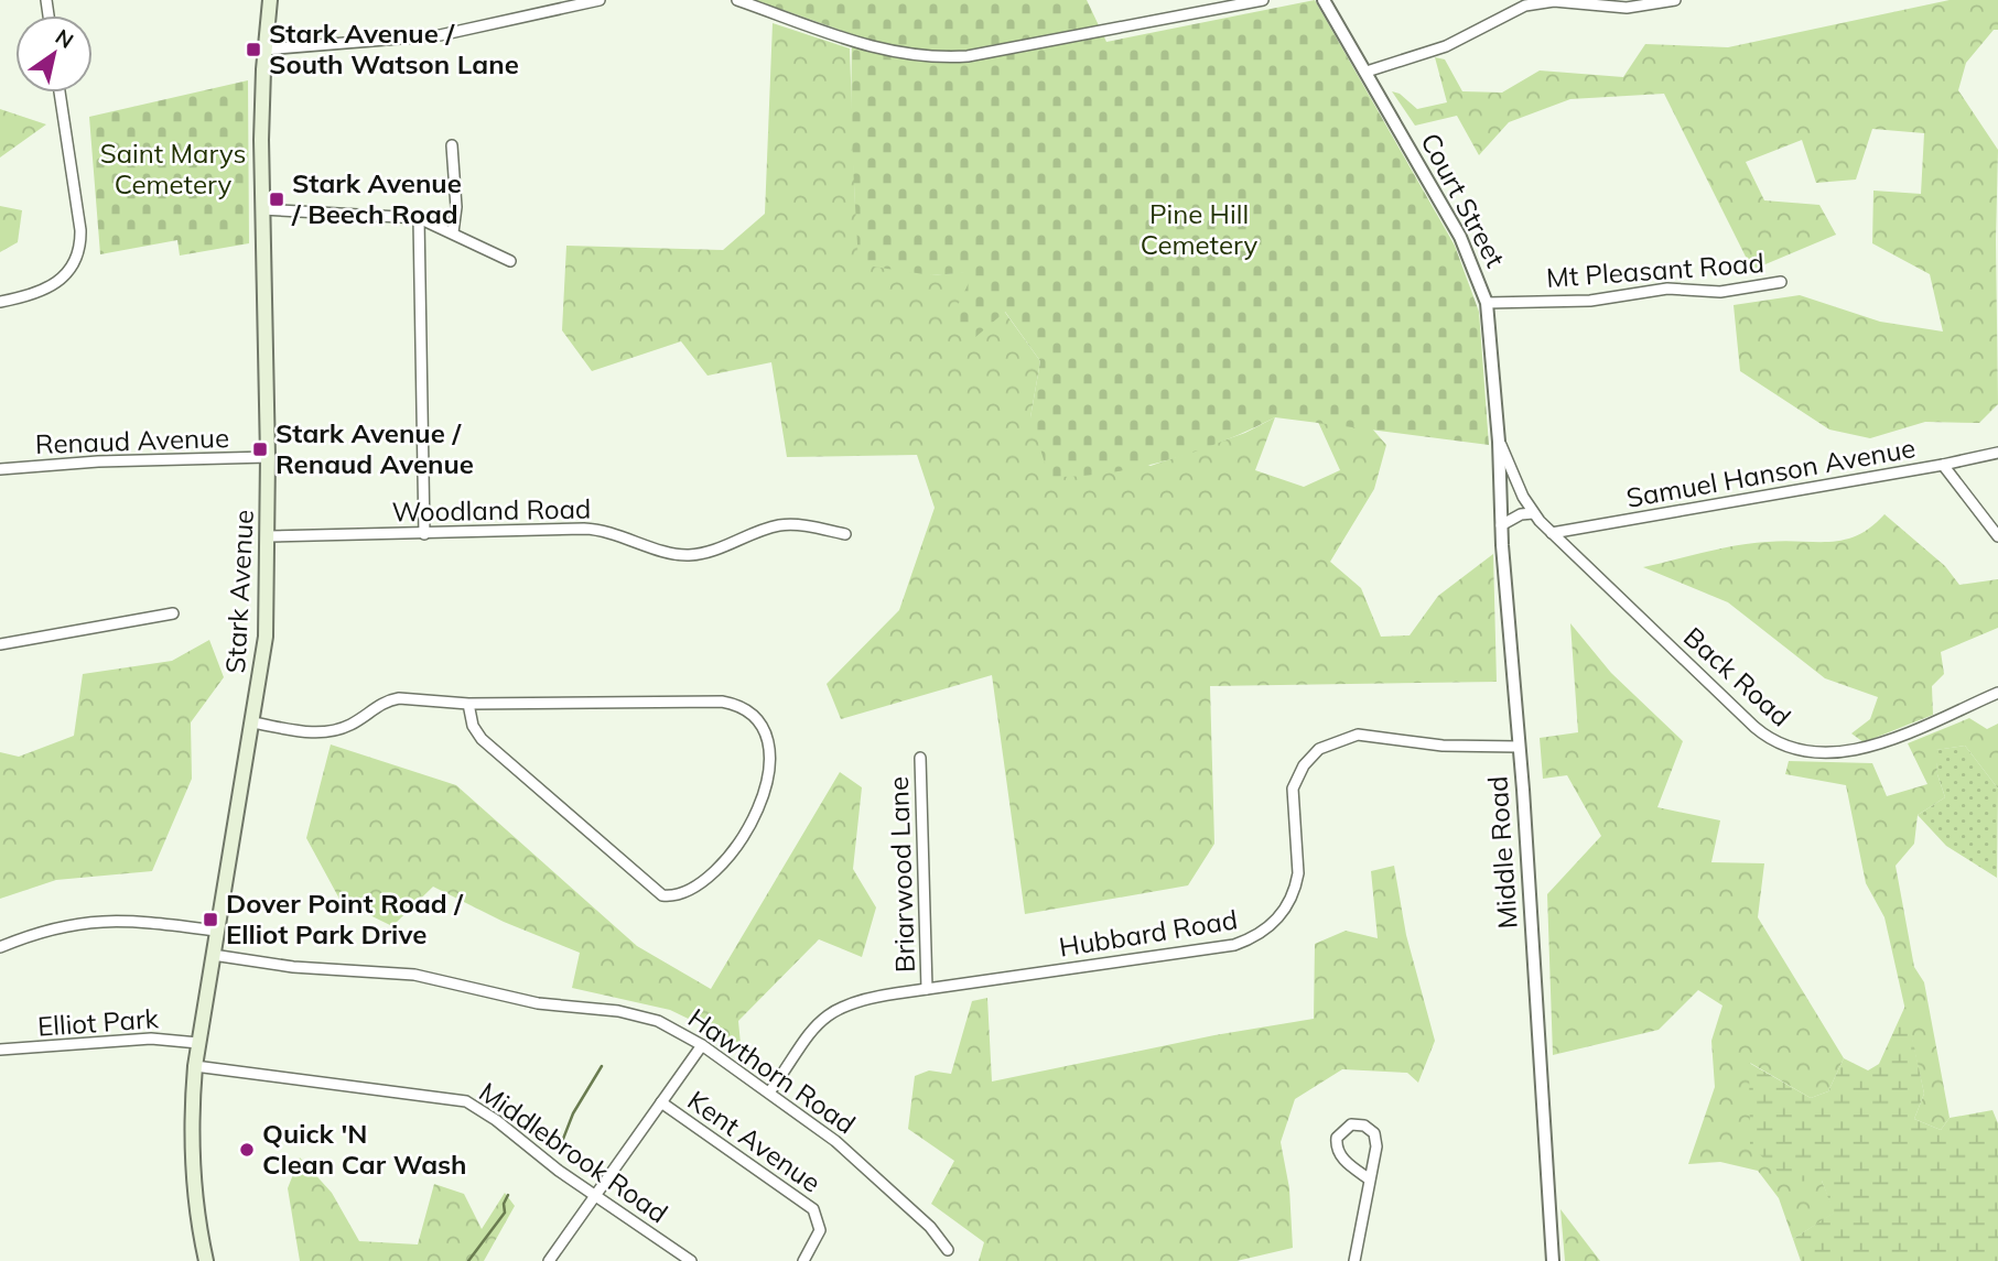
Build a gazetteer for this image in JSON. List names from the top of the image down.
{
  "streets": {
    "main road": ["Stark Avenue"],
    "street": [
      "Court Street",
      "Mt Pleasant Road",
      "Renaud Avenue",
      "Samuel Hanson Avenue",
      "Woodland Road",
      "Back Road",
      "Middle Road",
      "Briarwood Lane",
      "Hubbard Road",
      "Elliot Park",
      "Hawthorn Road",
      "Kent Avenue",
      "Middlebrook Road"
    ]
  },
  "crossings": [
    ["Court Street", "Mt Pleasant Road"],
    ["Court Street", "Back Road"],
    ["Court Street", "Middle Road"],
    ["Renaud Avenue", "Stark Avenue"],
    ["Samuel Hanson Avenue", "Back Road"],
    ["Woodland Road", "Stark Avenue"],
    ["Stark Avenue", "Elliot Park"],
    ["Stark Avenue", "Hawthorn Road"],
    ["Stark Avenue", "Middlebrook Road"],
    ["Back Road", "Middle Road"],
    ["Middle Road", "Hubbard Road"],
    ["Briarwood Lane", "Hubbard Road"],
    ["Hubbard Road", "Hawthorn Road"]
  ],
  "parks": ["Saint Marys Cemetery", "Pine Hill Cemetery"],
  "places": {
    "transit": [
      "Stark Avenue / South Watson Lane",
      "Stark Avenue / Beech Road",
      "Stark Avenue / Renaud Avenue",
      "Dover Point Road / Elliot Park Drive"
    ],
    "other": ["Quick 'N Clean Car Wash"]
  },
  "north": "top right"
}
